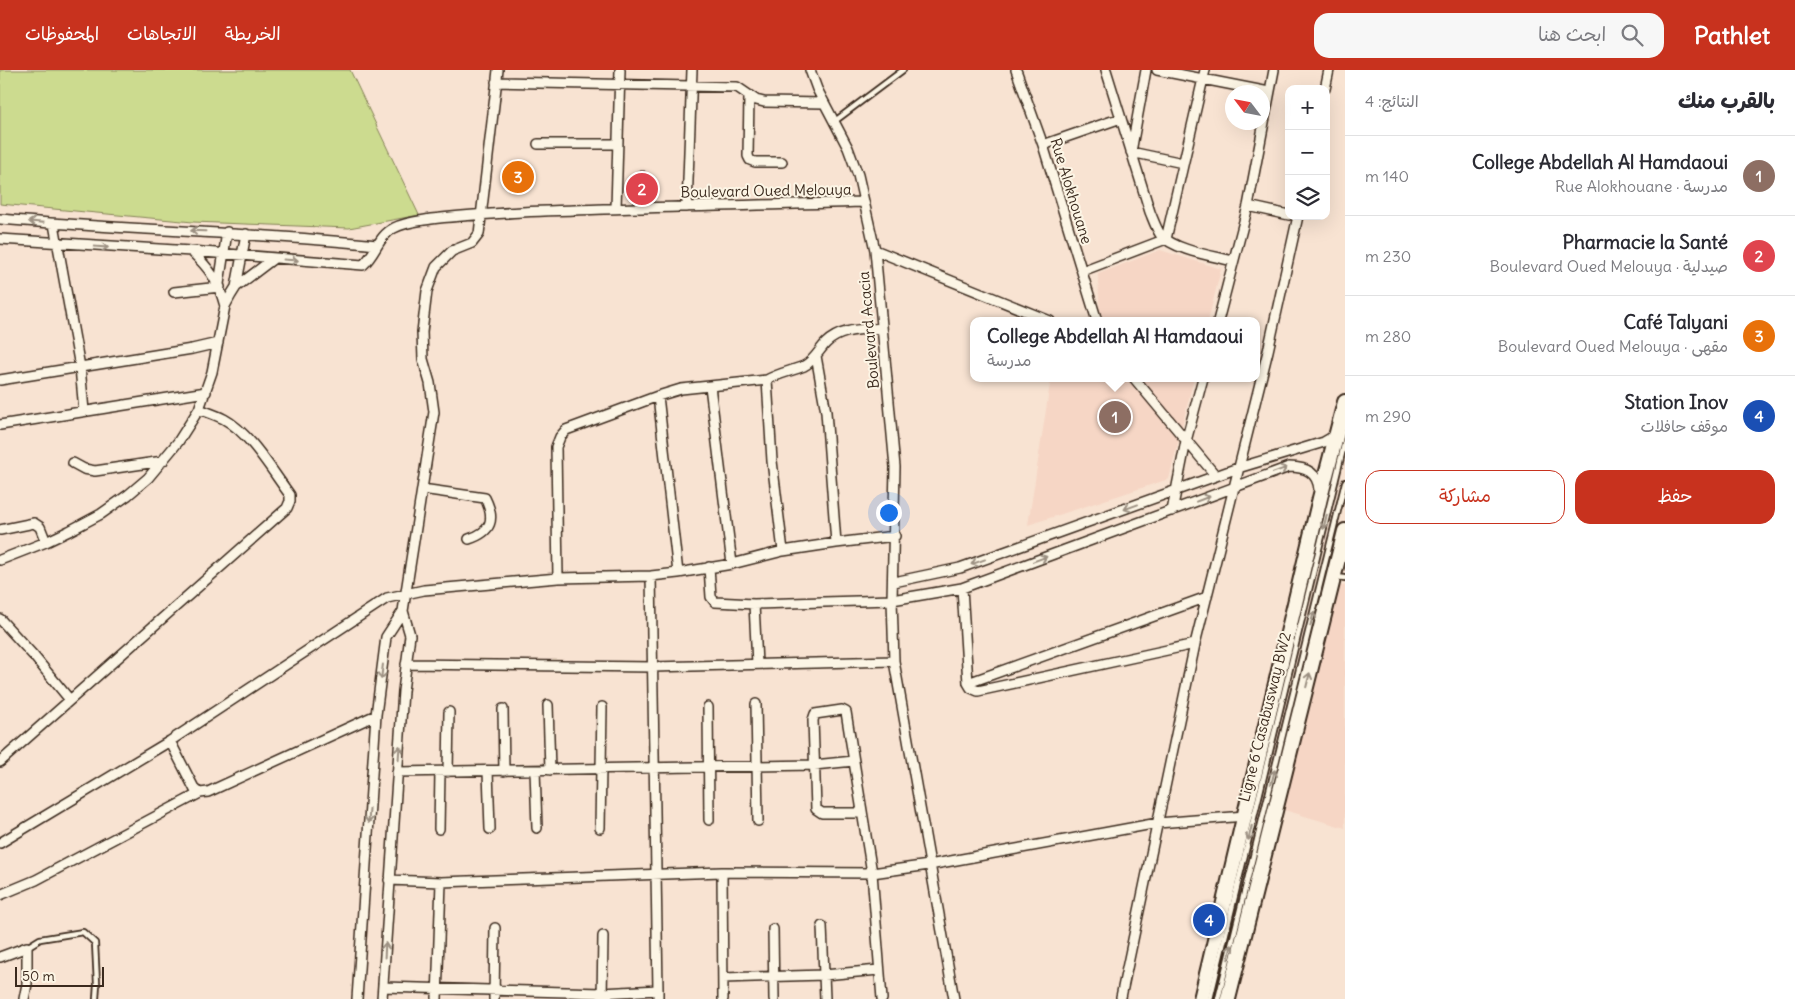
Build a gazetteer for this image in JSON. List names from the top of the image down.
{
  "streets": {
    "street": ["Boulevard Oued Melouya", "Rue Alokhouane", "Boulevard Acacia"],
    "lane": ["Ligne 6 Casabusway BW2"]
  },
  "crossings": [
    ["Boulevard Oued Melouya", "Boulevard Acacia"]
  ],
  "scale_bar": "50 m",
  "north": "top left",
  "page": {
    "header": "Pathlet",
    "search": "ابحث هنا",
    "nav": ["الخريطة", "الاتجاهات", "المحفوظات"],
    "heading": ["بالقرب منك", "النتائج: 4"],
    "map_buttons": ["+", "−"],
    "list": [
      {
        "mark": "1",
        "name": "College Abdellah Al Hamdaoui",
        "note": "مدرسة · Rue Alokhouane",
        "value": "140 m"
      },
      {
        "mark": "2",
        "name": "Pharmacie la Santé",
        "note": "صيدلية · Boulevard Oued Melouya",
        "value": "230 m"
      },
      {
        "mark": "3",
        "name": "Café Talyani",
        "note": "مقهى · Boulevard Oued Melouya",
        "value": "280 m"
      },
      {
        "mark": "4",
        "name": "Station Inov",
        "note": "موقف حافلات",
        "value": "290 m"
      }
    ],
    "pins": [
      "3",
      "2",
      "1",
      "4"
    ],
    "popup": ["College Abdellah Al Hamdaoui", "مدرسة"],
    "buttons": ["حفظ", "مشاركة"],
    "scale": "50 m"
  }
}
